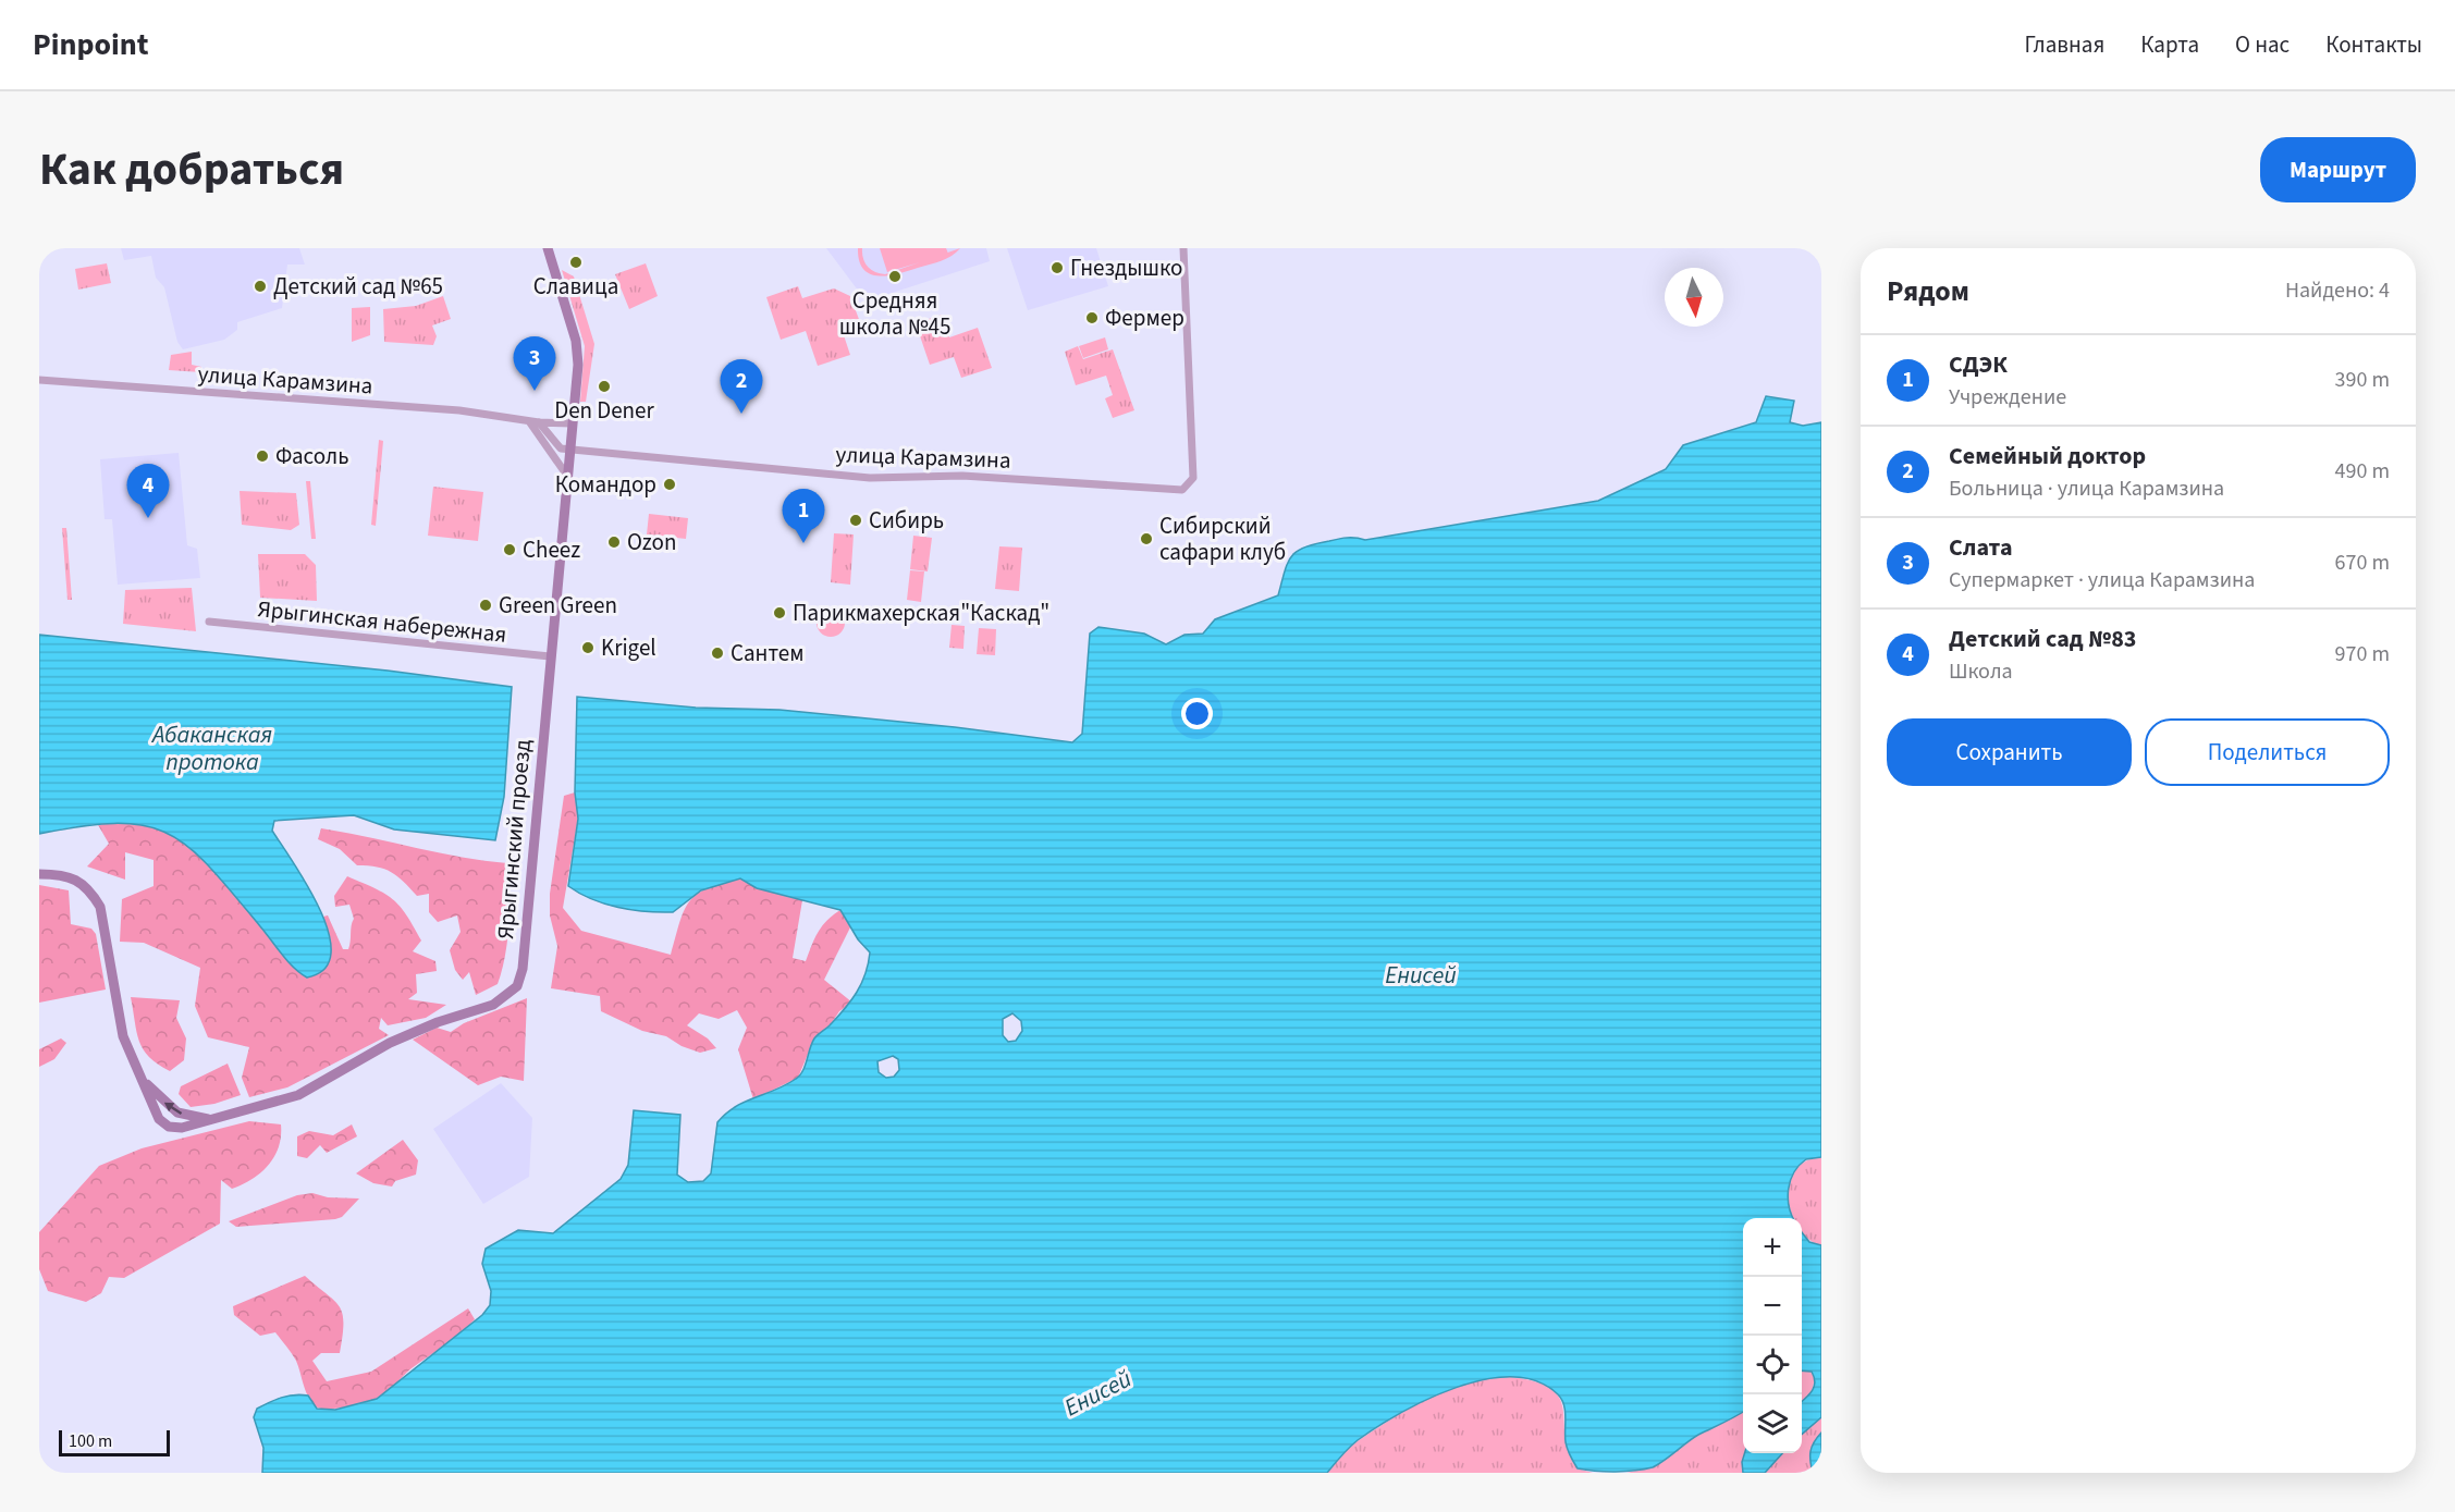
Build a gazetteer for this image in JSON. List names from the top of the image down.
{
  "streets": {
    "main road": ["Ярыгинский проезд"],
    "street": ["улица Карамзина", "Ярыгинская набережная"]
  },
  "crossings": [
    ["улица Карамзина", "Ярыгинский проезд"],
    ["Ярыгинская набережная", "Ярыгинский проезд"]
  ],
  "water": ["Абаканская протока", "Енисей"],
  "places": [
    "Славица",
    "Гнездышко",
    "Средняя школа №45",
    "Детский сад №65",
    "Фермер",
    "Den Dener",
    "Фасоль",
    "Командор",
    "Сибирь",
    "Сибирский сафари клуб",
    "Ozon",
    "Cheez",
    "Green Green",
    "Парикмахерская\"Каскад\"",
    "Krigel",
    "Сантем"
  ],
  "scale_bar": "100 m",
  "north": "bottom",
  "page": {
    "header": "Pinpoint",
    "nav": [
      "Главная",
      "Карта",
      "О нас",
      "Контакты"
    ],
    "title": "Как добраться",
    "buttons": [
      "Маршрут",
      ["Сохранить", "Поделиться"]
    ],
    "heading": ["Рядом", "Найдено: 4"],
    "list": [
      {
        "mark": "1",
        "name": "СДЭК",
        "note": "Учреждение",
        "value": "390 m"
      },
      {
        "mark": "2",
        "name": "Семейный доктор",
        "note": "Больница · улица Карамзина",
        "value": "490 m"
      },
      {
        "mark": "3",
        "name": "Слата",
        "note": "Супермаркет · улица Карамзина",
        "value": "670 m"
      },
      {
        "mark": "4",
        "name": "Детский сад №83",
        "note": "Школа",
        "value": "970 m"
      }
    ],
    "pins": [
      "3",
      "2",
      "4",
      "1"
    ],
    "map_buttons": ["+", "−"],
    "scale": "100 m"
  }
}
